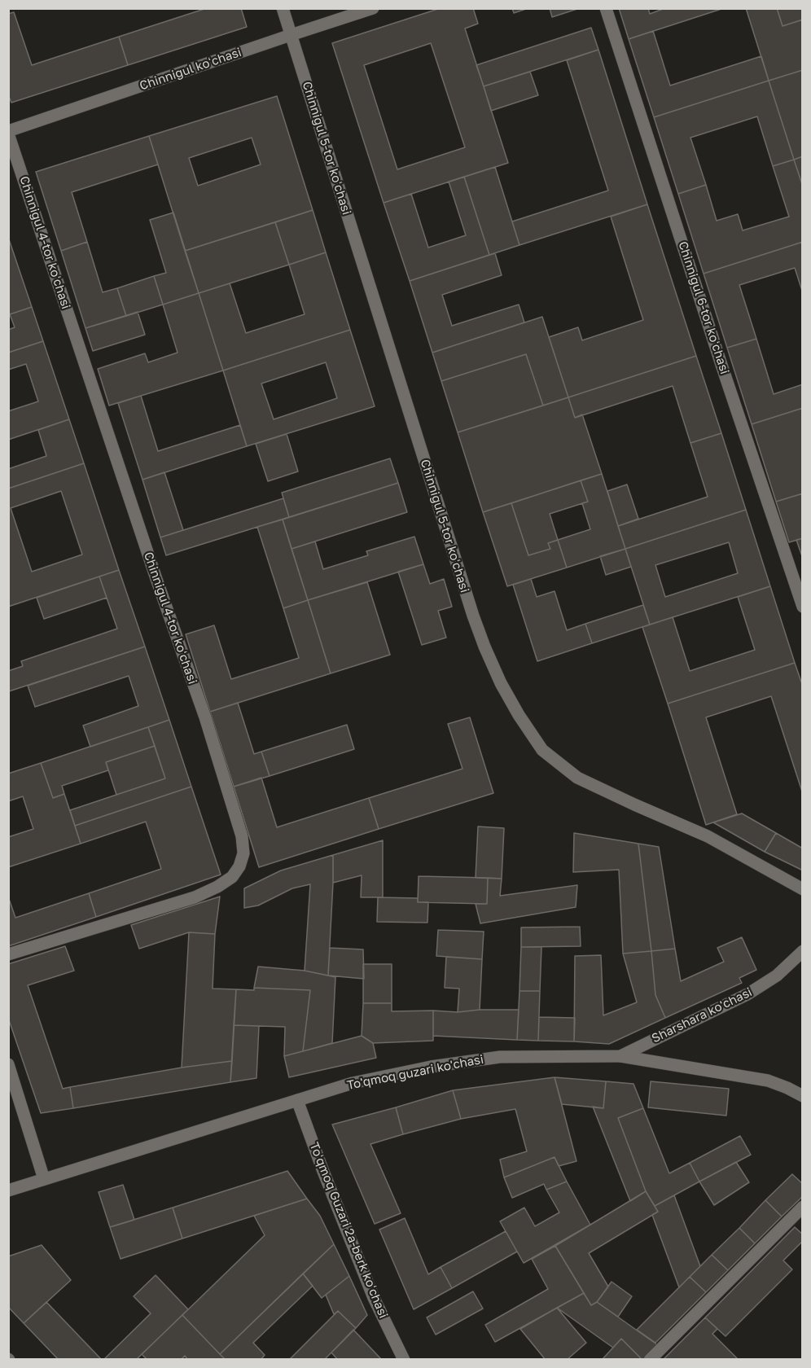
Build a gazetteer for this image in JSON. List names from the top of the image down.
{
  "streets": {
    "street": [
      "Chinnigul koʻchasi",
      "Chinnigul 5-tor koʻchasi",
      "Chinnigul 4-tor koʻchasi",
      "Chinnigul 6-tor koʻchasi",
      "Sharshara ko'chasi",
      "To'qmoq guzari ko'chasi",
      "Toʻqmoq Guzari 2a-berk koʻchasi"
    ]
  },
  "crossings": [
    ["Chinnigul koʻchasi", "Chinnigul 5-tor koʻchasi"],
    ["Chinnigul koʻchasi", "Chinnigul 4-tor koʻchasi"],
    ["Sharshara ko'chasi", "To'qmoq guzari ko'chasi"],
    ["To'qmoq guzari ko'chasi", "Toʻqmoq Guzari 2a-berk koʻchasi"]
  ]
}
